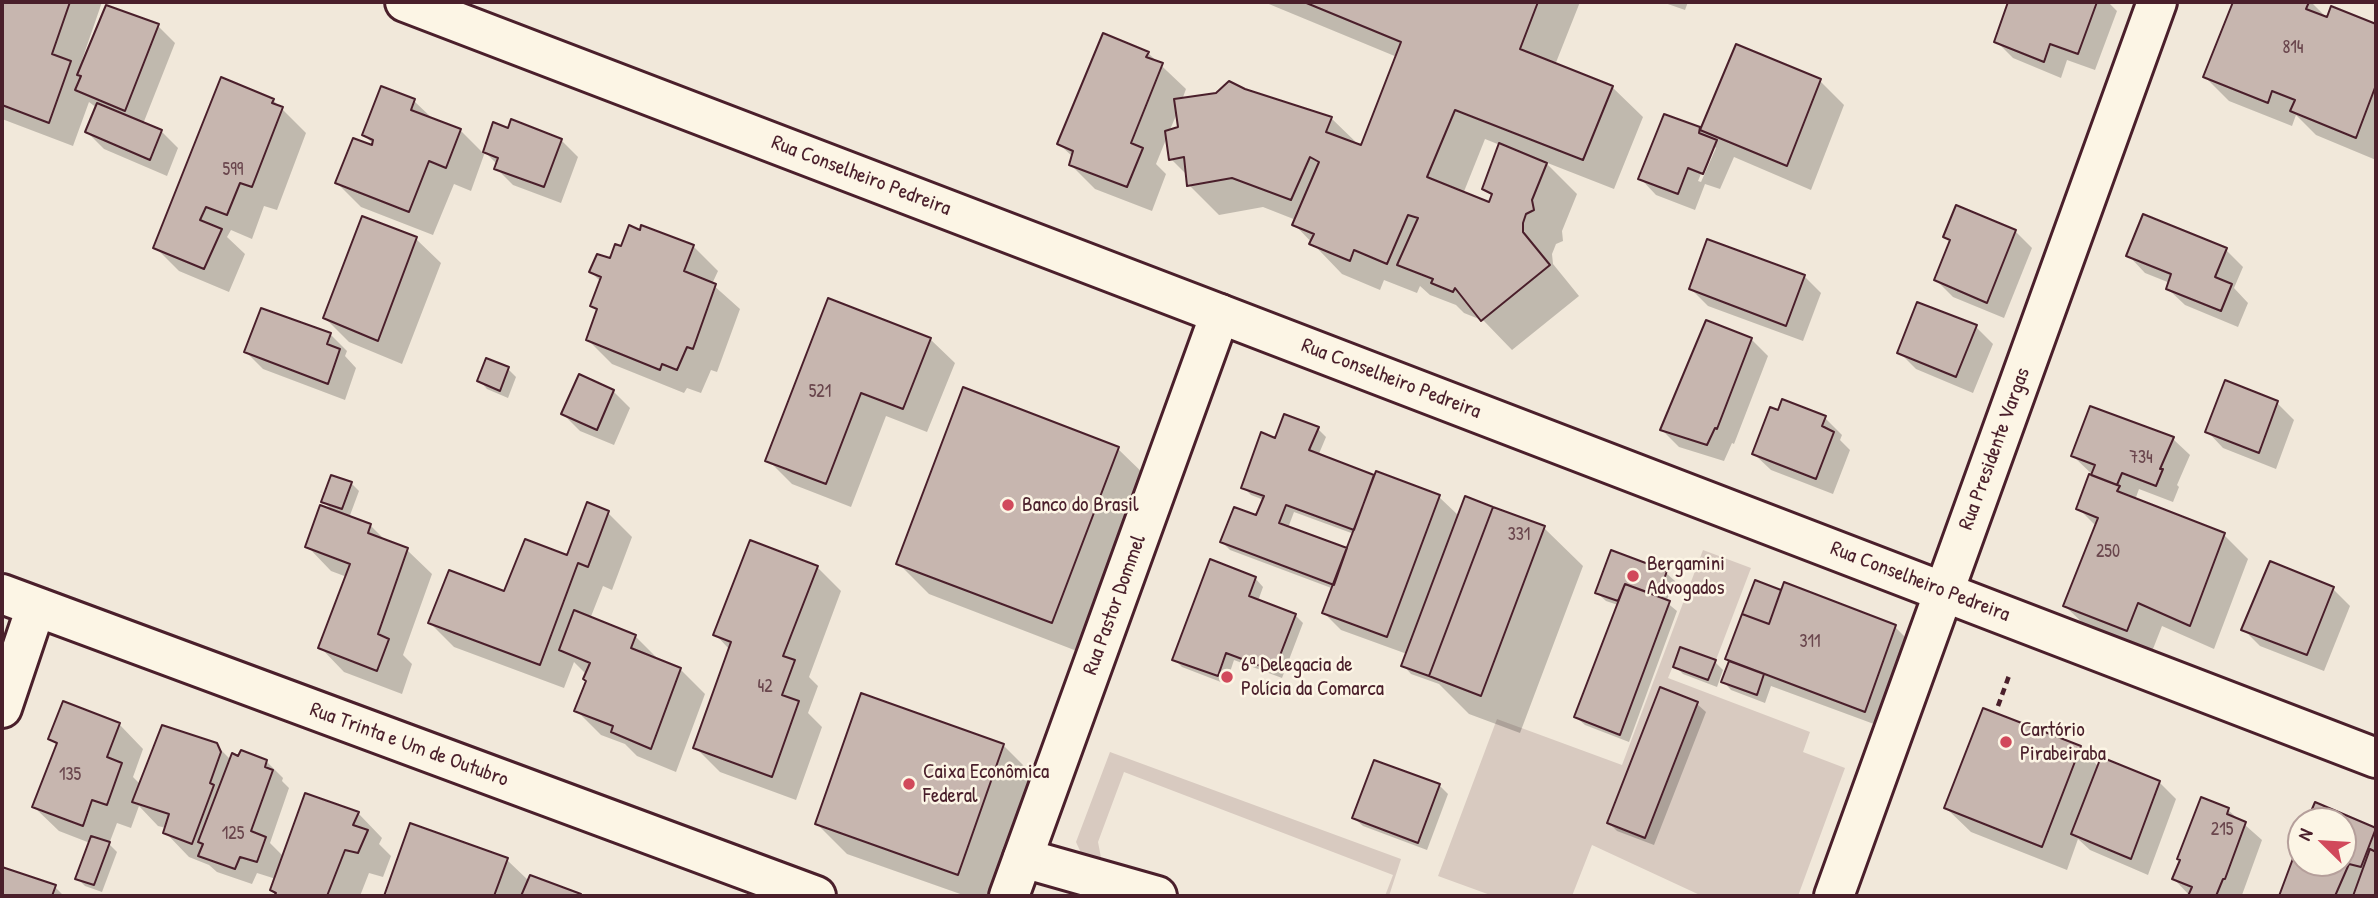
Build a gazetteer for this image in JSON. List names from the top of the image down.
{
  "streets": {
    "street": [
      "Rua Conselheiro Pedreira",
      "Rua Presidente Vargas",
      "Rua Pastor Dommel",
      "Rua Trinta e Um de Outubro"
    ]
  },
  "crossings": [
    ["Rua Conselheiro Pedreira", "Rua Presidente Vargas"],
    ["Rua Conselheiro Pedreira", "Rua Pastor Dommel"]
  ],
  "places": [
    "Banco do Brasil",
    "Bergamini Advogados",
    "6ª Delegacia de Polícia da Comarca",
    "Cartório Pirabeiraba",
    "Caixa Econômica Federal"
  ],
  "house_numbers": [
    "814",
    "599",
    "521",
    "734",
    "331",
    "250",
    "311",
    "42",
    "135",
    "215",
    "125"
  ],
  "north": "top left"
}
